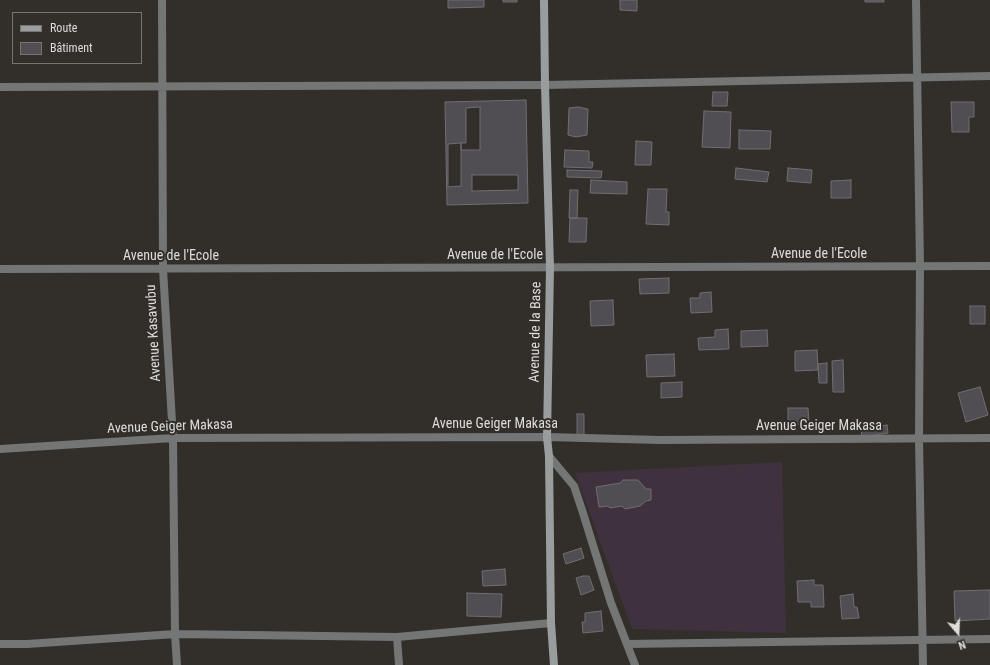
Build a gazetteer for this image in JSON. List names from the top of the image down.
{
  "streets": {
    "main road": ["Avenue de la Base"],
    "street": ["Avenue de l'Ecole", "Avenue Kasavubu", "Avenue Geiger Makasa"]
  },
  "crossings": [
    ["Avenue de l'Ecole", "Avenue de la Base"],
    ["Avenue de l'Ecole", "Avenue Kasavubu"],
    ["Avenue de la Base", "Avenue Geiger Makasa"],
    ["Avenue Kasavubu", "Avenue Geiger Makasa"]
  ],
  "legend": ["Route", "Bâtiment"],
  "north": "bottom"
}
